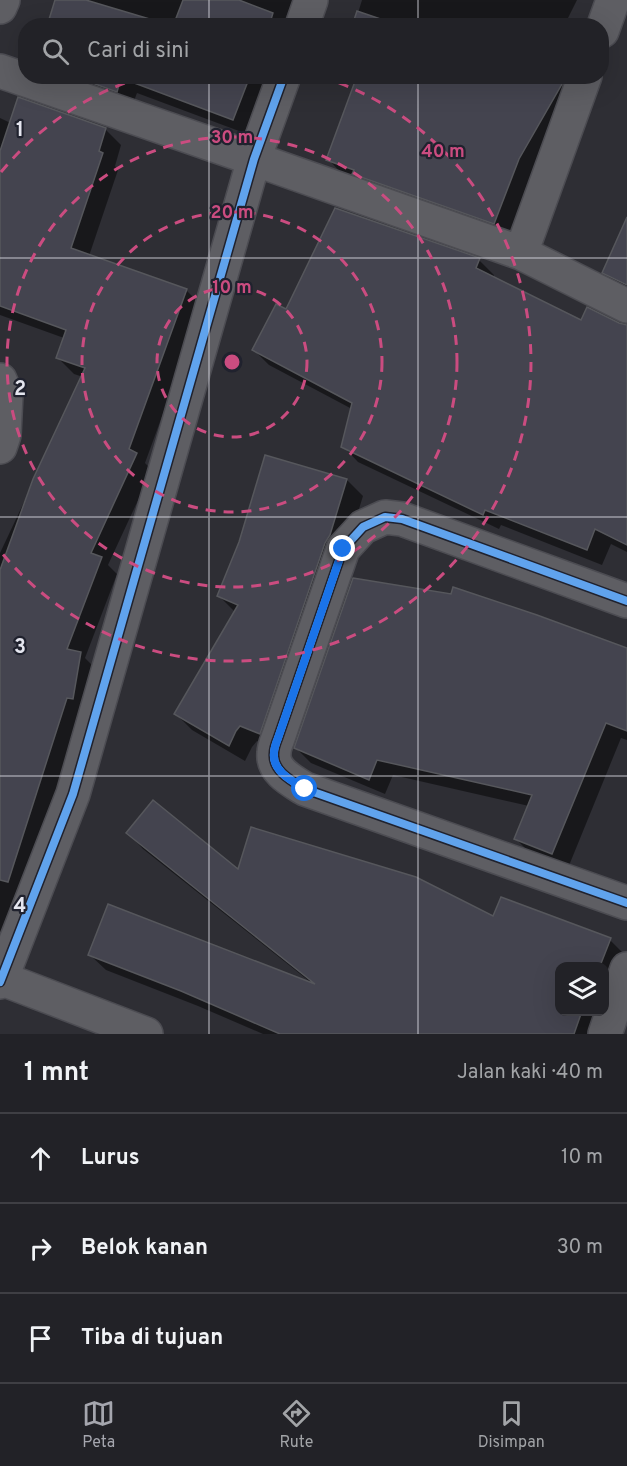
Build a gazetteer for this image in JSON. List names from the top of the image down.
{
  "page": {
    "search": "Cari di sini",
    "heading": ["1 mnt", "Jalan kaki · 40 m"],
    "list": [
      ["Lurus", "10 m"],
      ["Belok kanan", "30 m"],
      "Tiba di tujuan"
    ],
    "nav": ["Peta", "Rute", "Disimpan"]
  },
  "grid": {
    "rows": [
      "1",
      "2",
      "3",
      "4"
    ]
  },
  "rings": [
    "30 m",
    "40 m",
    "20 m",
    "10 m"
  ]
}
